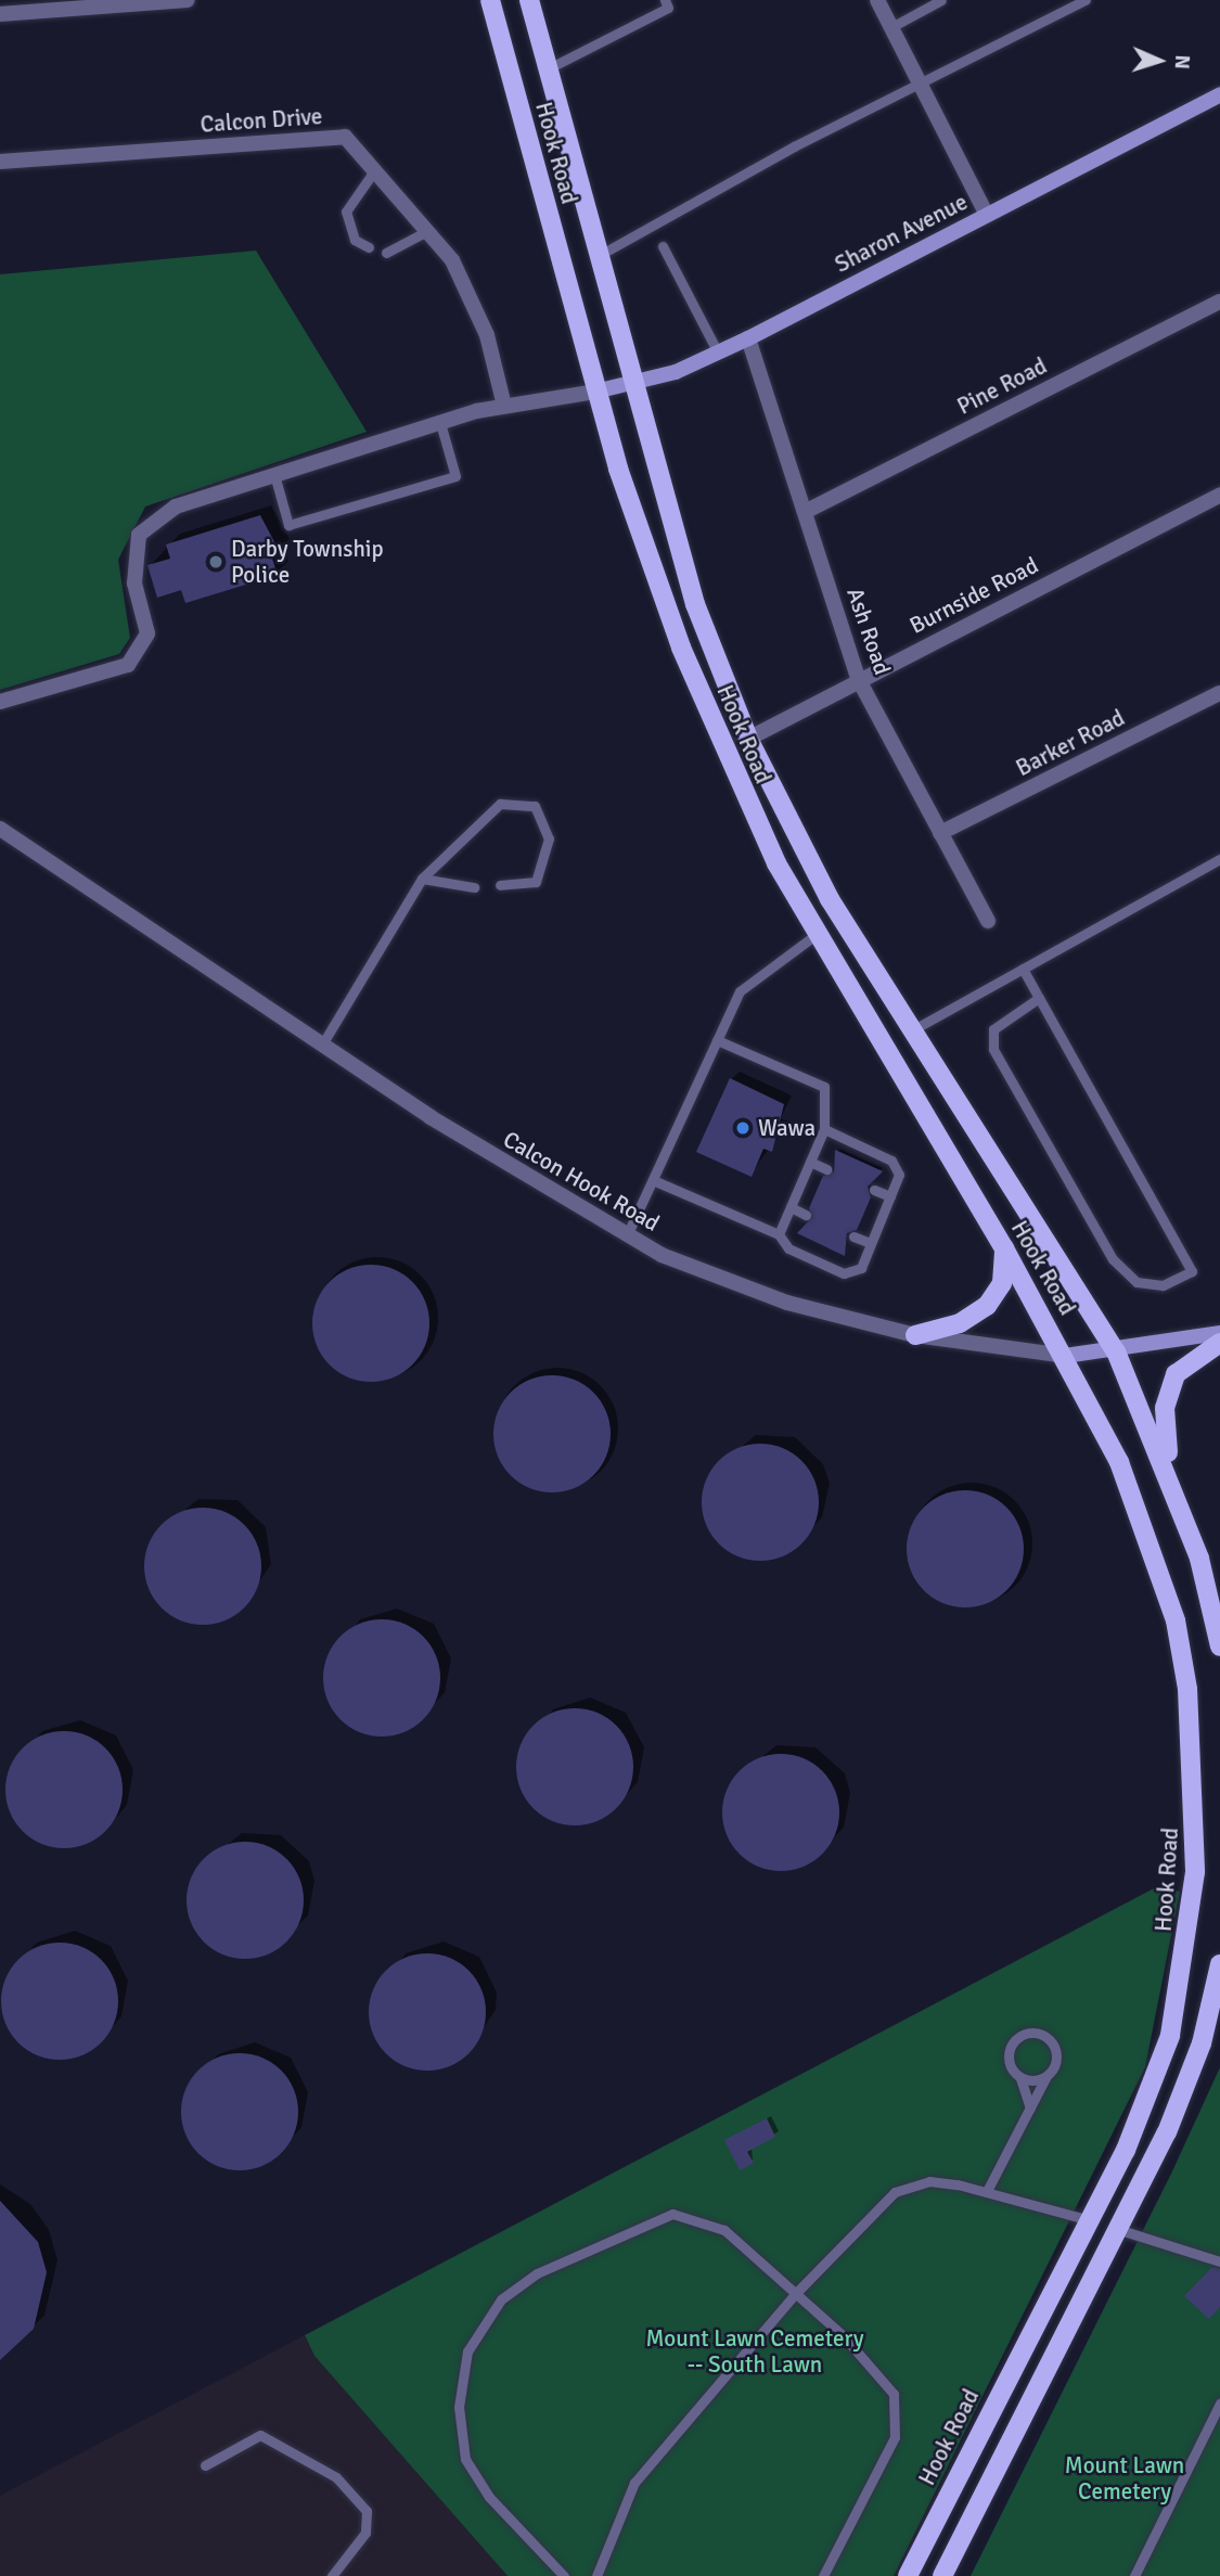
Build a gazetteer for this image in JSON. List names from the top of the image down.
{
  "streets": {
    "main road": ["Hook Road"],
    "street": [
      "Calcon Drive",
      "Sharon Avenue",
      "Pine Road",
      "Burnside Road",
      "Ash Road",
      "Barker Road",
      "Calcon Hook Road"
    ]
  },
  "crossings": [
    ["Hook Road", "Sharon Avenue"],
    ["Hook Road", "Burnside Road"],
    ["Hook Road", "Calcon Hook Road"],
    ["Sharon Avenue", "Ash Road"],
    ["Pine Road", "Ash Road"],
    ["Burnside Road", "Ash Road"],
    ["Ash Road", "Barker Road"]
  ],
  "parks": ["Mount Lawn Cemetery -- South Lawn", "Mount Lawn Cemetery"],
  "places": ["Darby Township Police", "Wawa"],
  "north": "right"
}
